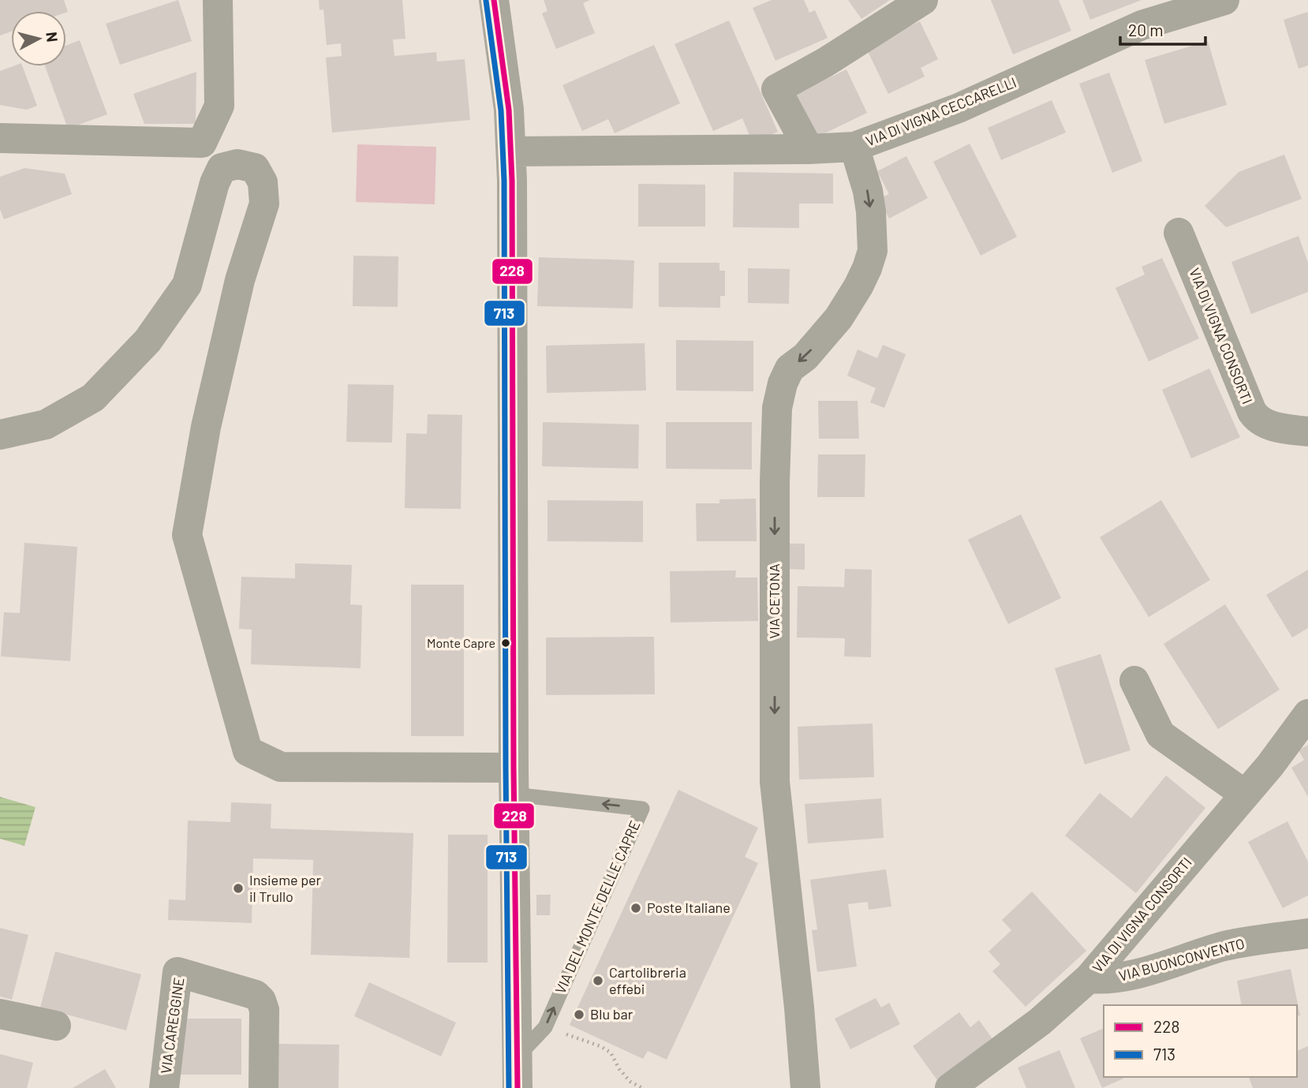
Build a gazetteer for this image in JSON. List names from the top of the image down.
{
  "streets": {
    "street": [
      "VIA DI VIGNA CECCARELLI",
      "VIA DI VIGNA CONSORTI",
      "VIA CETONA",
      "VIA BUONCONVENTO",
      "VIA CAREGGINE"
    ],
    "lane": ["VIA DEL MONTE DELLE CAPRE"]
  },
  "crossings": [
    ["VIA DI VIGNA CECCARELLI", "VIA CETONA"],
    ["VIA DI VIGNA CONSORTI", "VIA BUONCONVENTO"]
  ],
  "places": [
    "Monte Capre",
    "Insieme per il Trullo",
    "Poste Italiane",
    "Cartolibreria effebi",
    "Blu bar"
  ],
  "lines": ["transit line 228", "transit line 713"],
  "legend": ["228", "713"],
  "scale_bar": "20 m",
  "north": "right"
}
